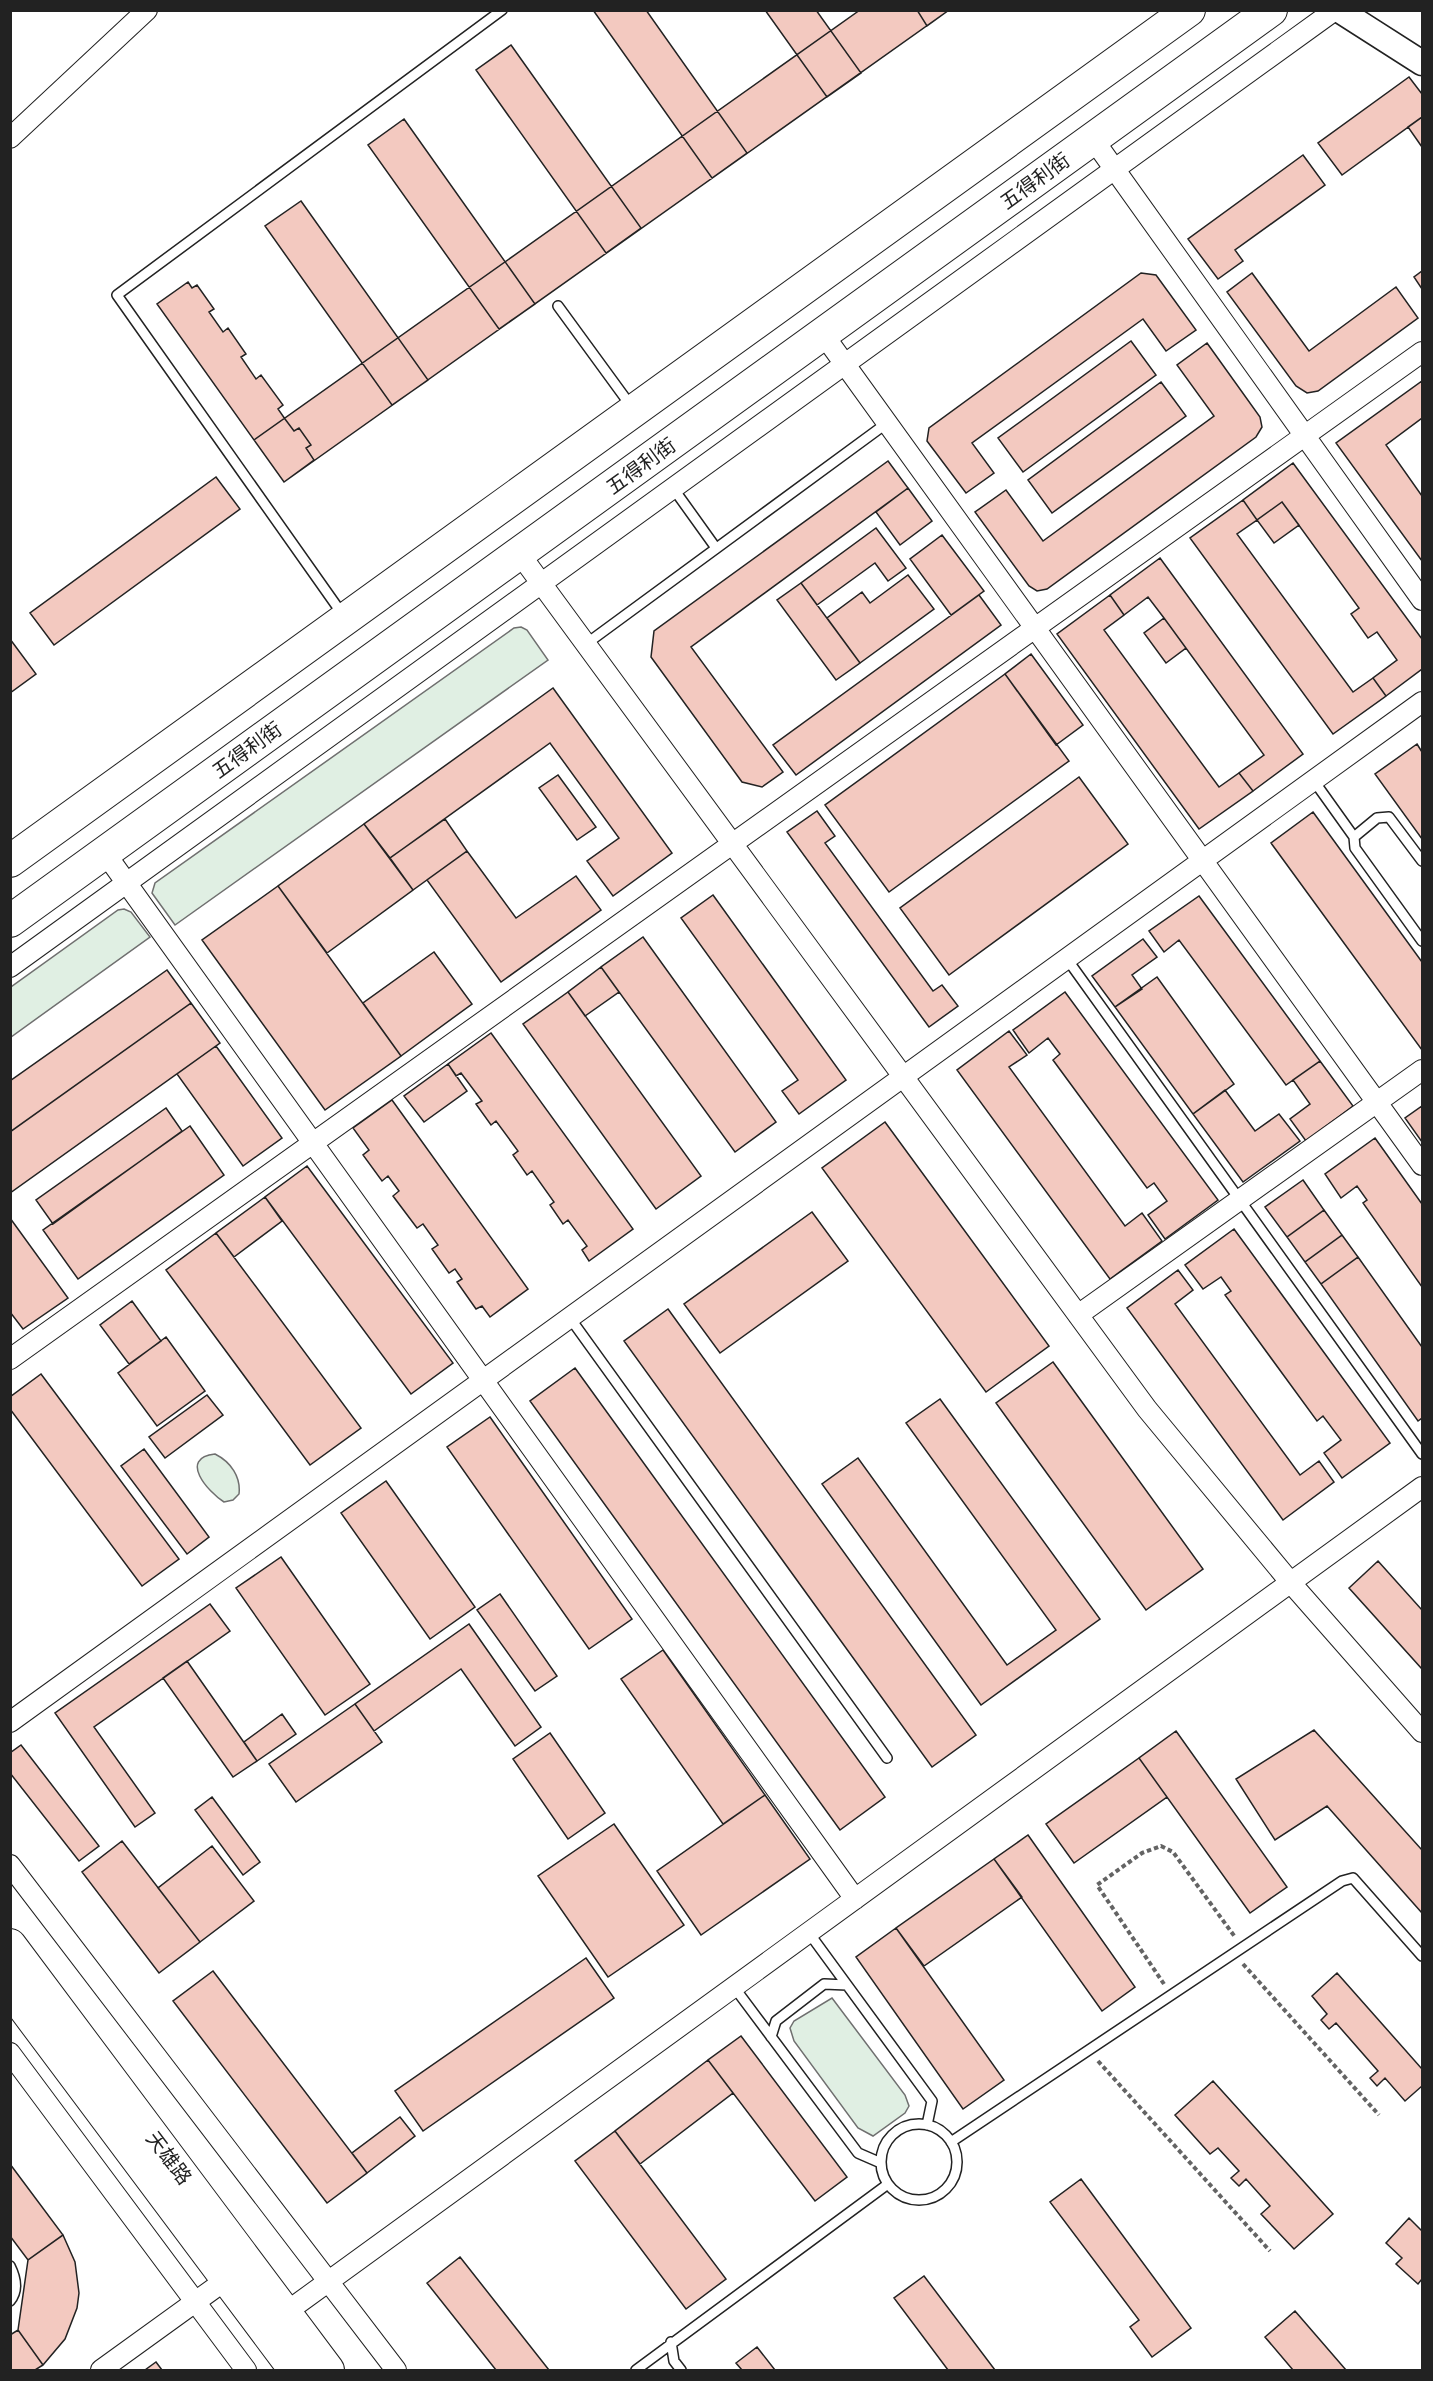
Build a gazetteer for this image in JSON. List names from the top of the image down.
{
  "streets": {
    "main road": ["五得利街", "天雄路"]
  }
}
